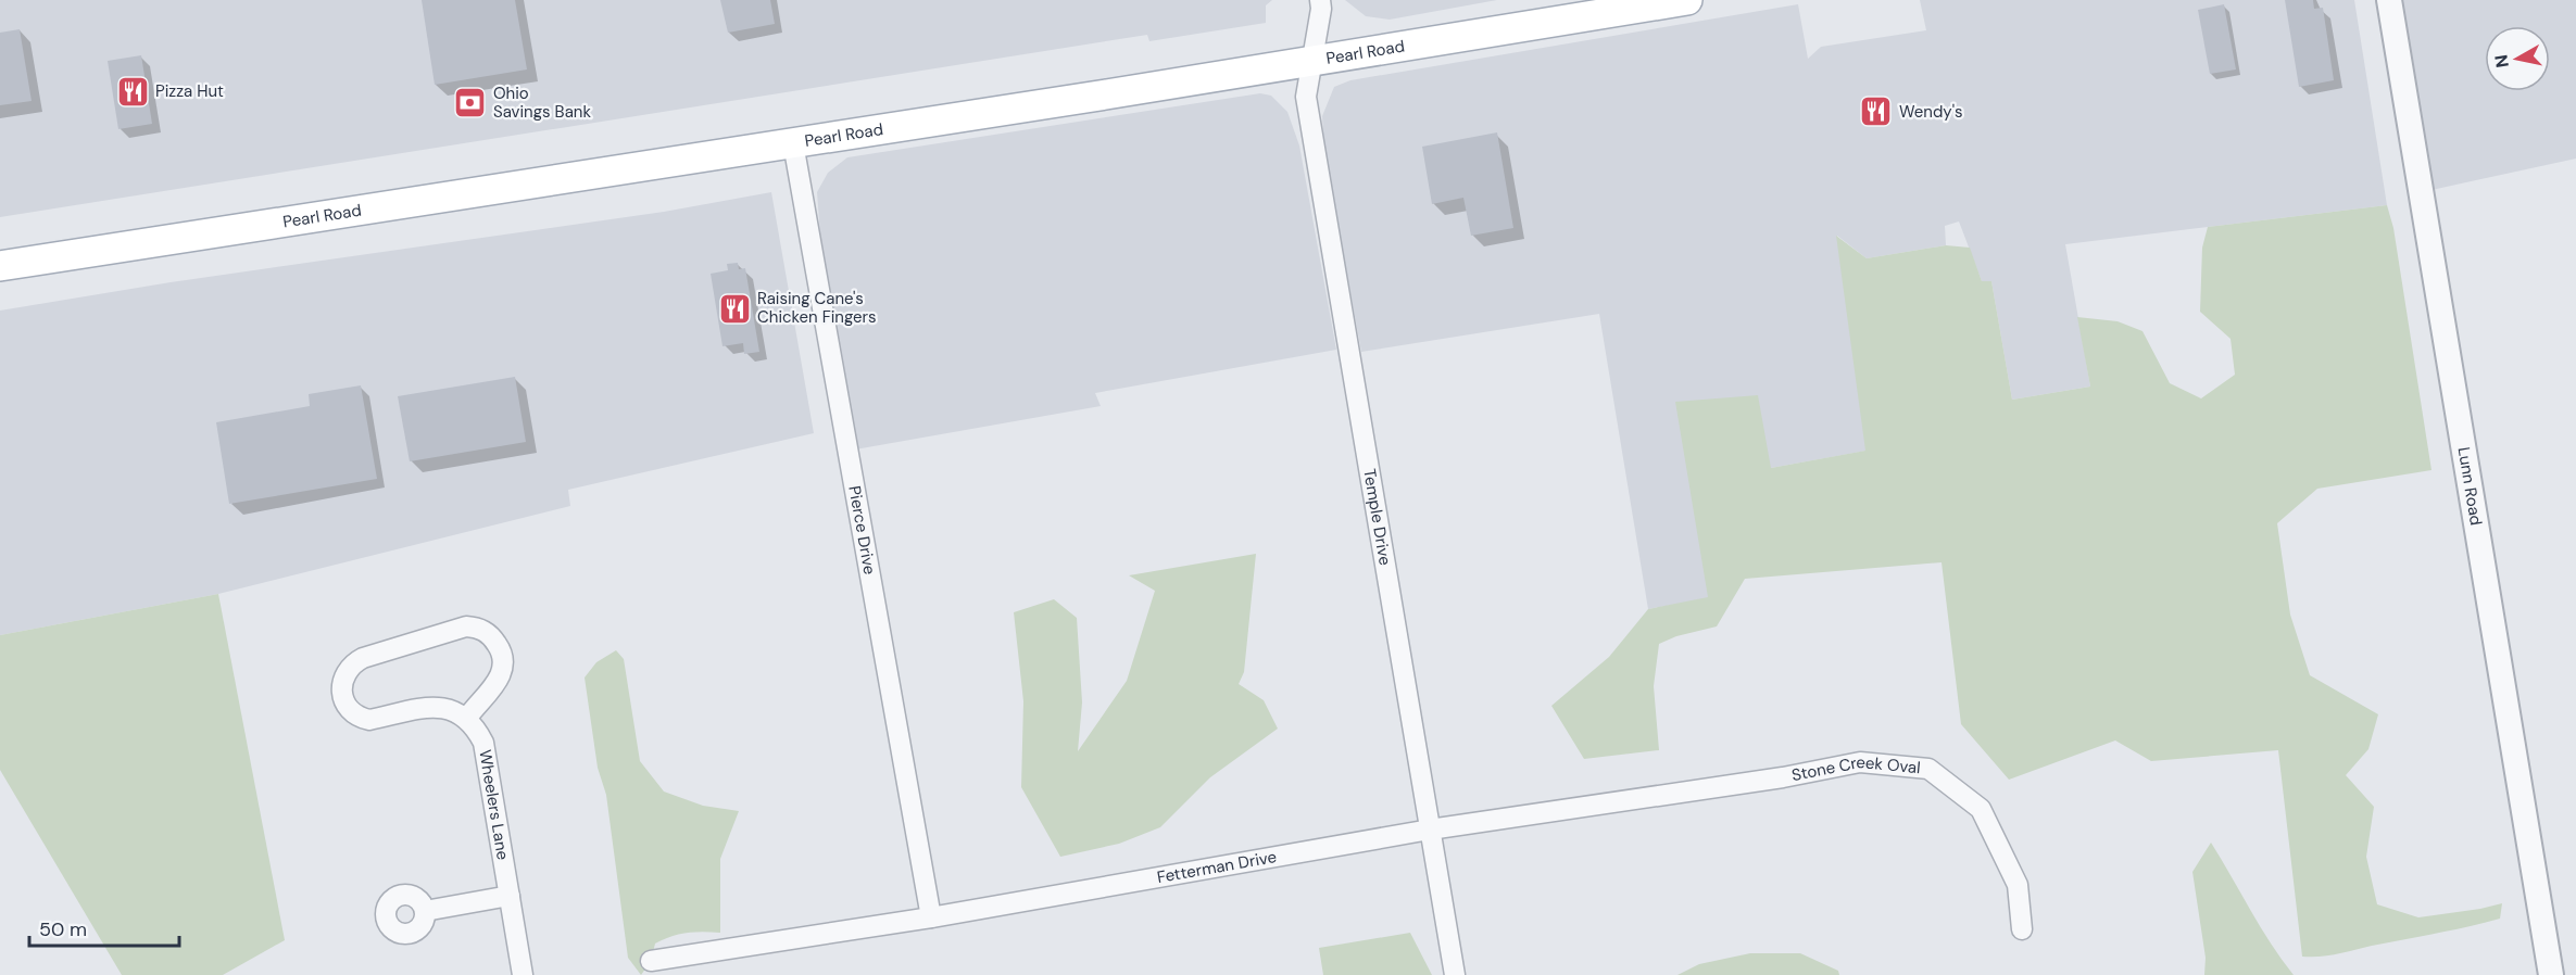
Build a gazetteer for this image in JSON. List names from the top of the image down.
{
  "streets": {
    "main road": ["Pearl Road"],
    "street": [
      "Lunn Road",
      "Temple Drive",
      "Pierce Drive",
      "Stone Creek Oval",
      "Wheelers Lane",
      "Fetterman Drive"
    ]
  },
  "crossings": [
    ["Pearl Road", "Temple Drive"],
    ["Pearl Road", "Pierce Drive"],
    ["Temple Drive", "Fetterman Drive"],
    ["Pierce Drive", "Fetterman Drive"],
    ["Stone Creek Oval", "Fetterman Drive"]
  ],
  "places": {
    "restaurant": ["Pizza Hut", "Wendy's", "Raising Cane's Chicken Fingers"],
    "bank": ["Ohio Savings Bank"]
  },
  "scale_bar": "50 m",
  "north": "left"
}
